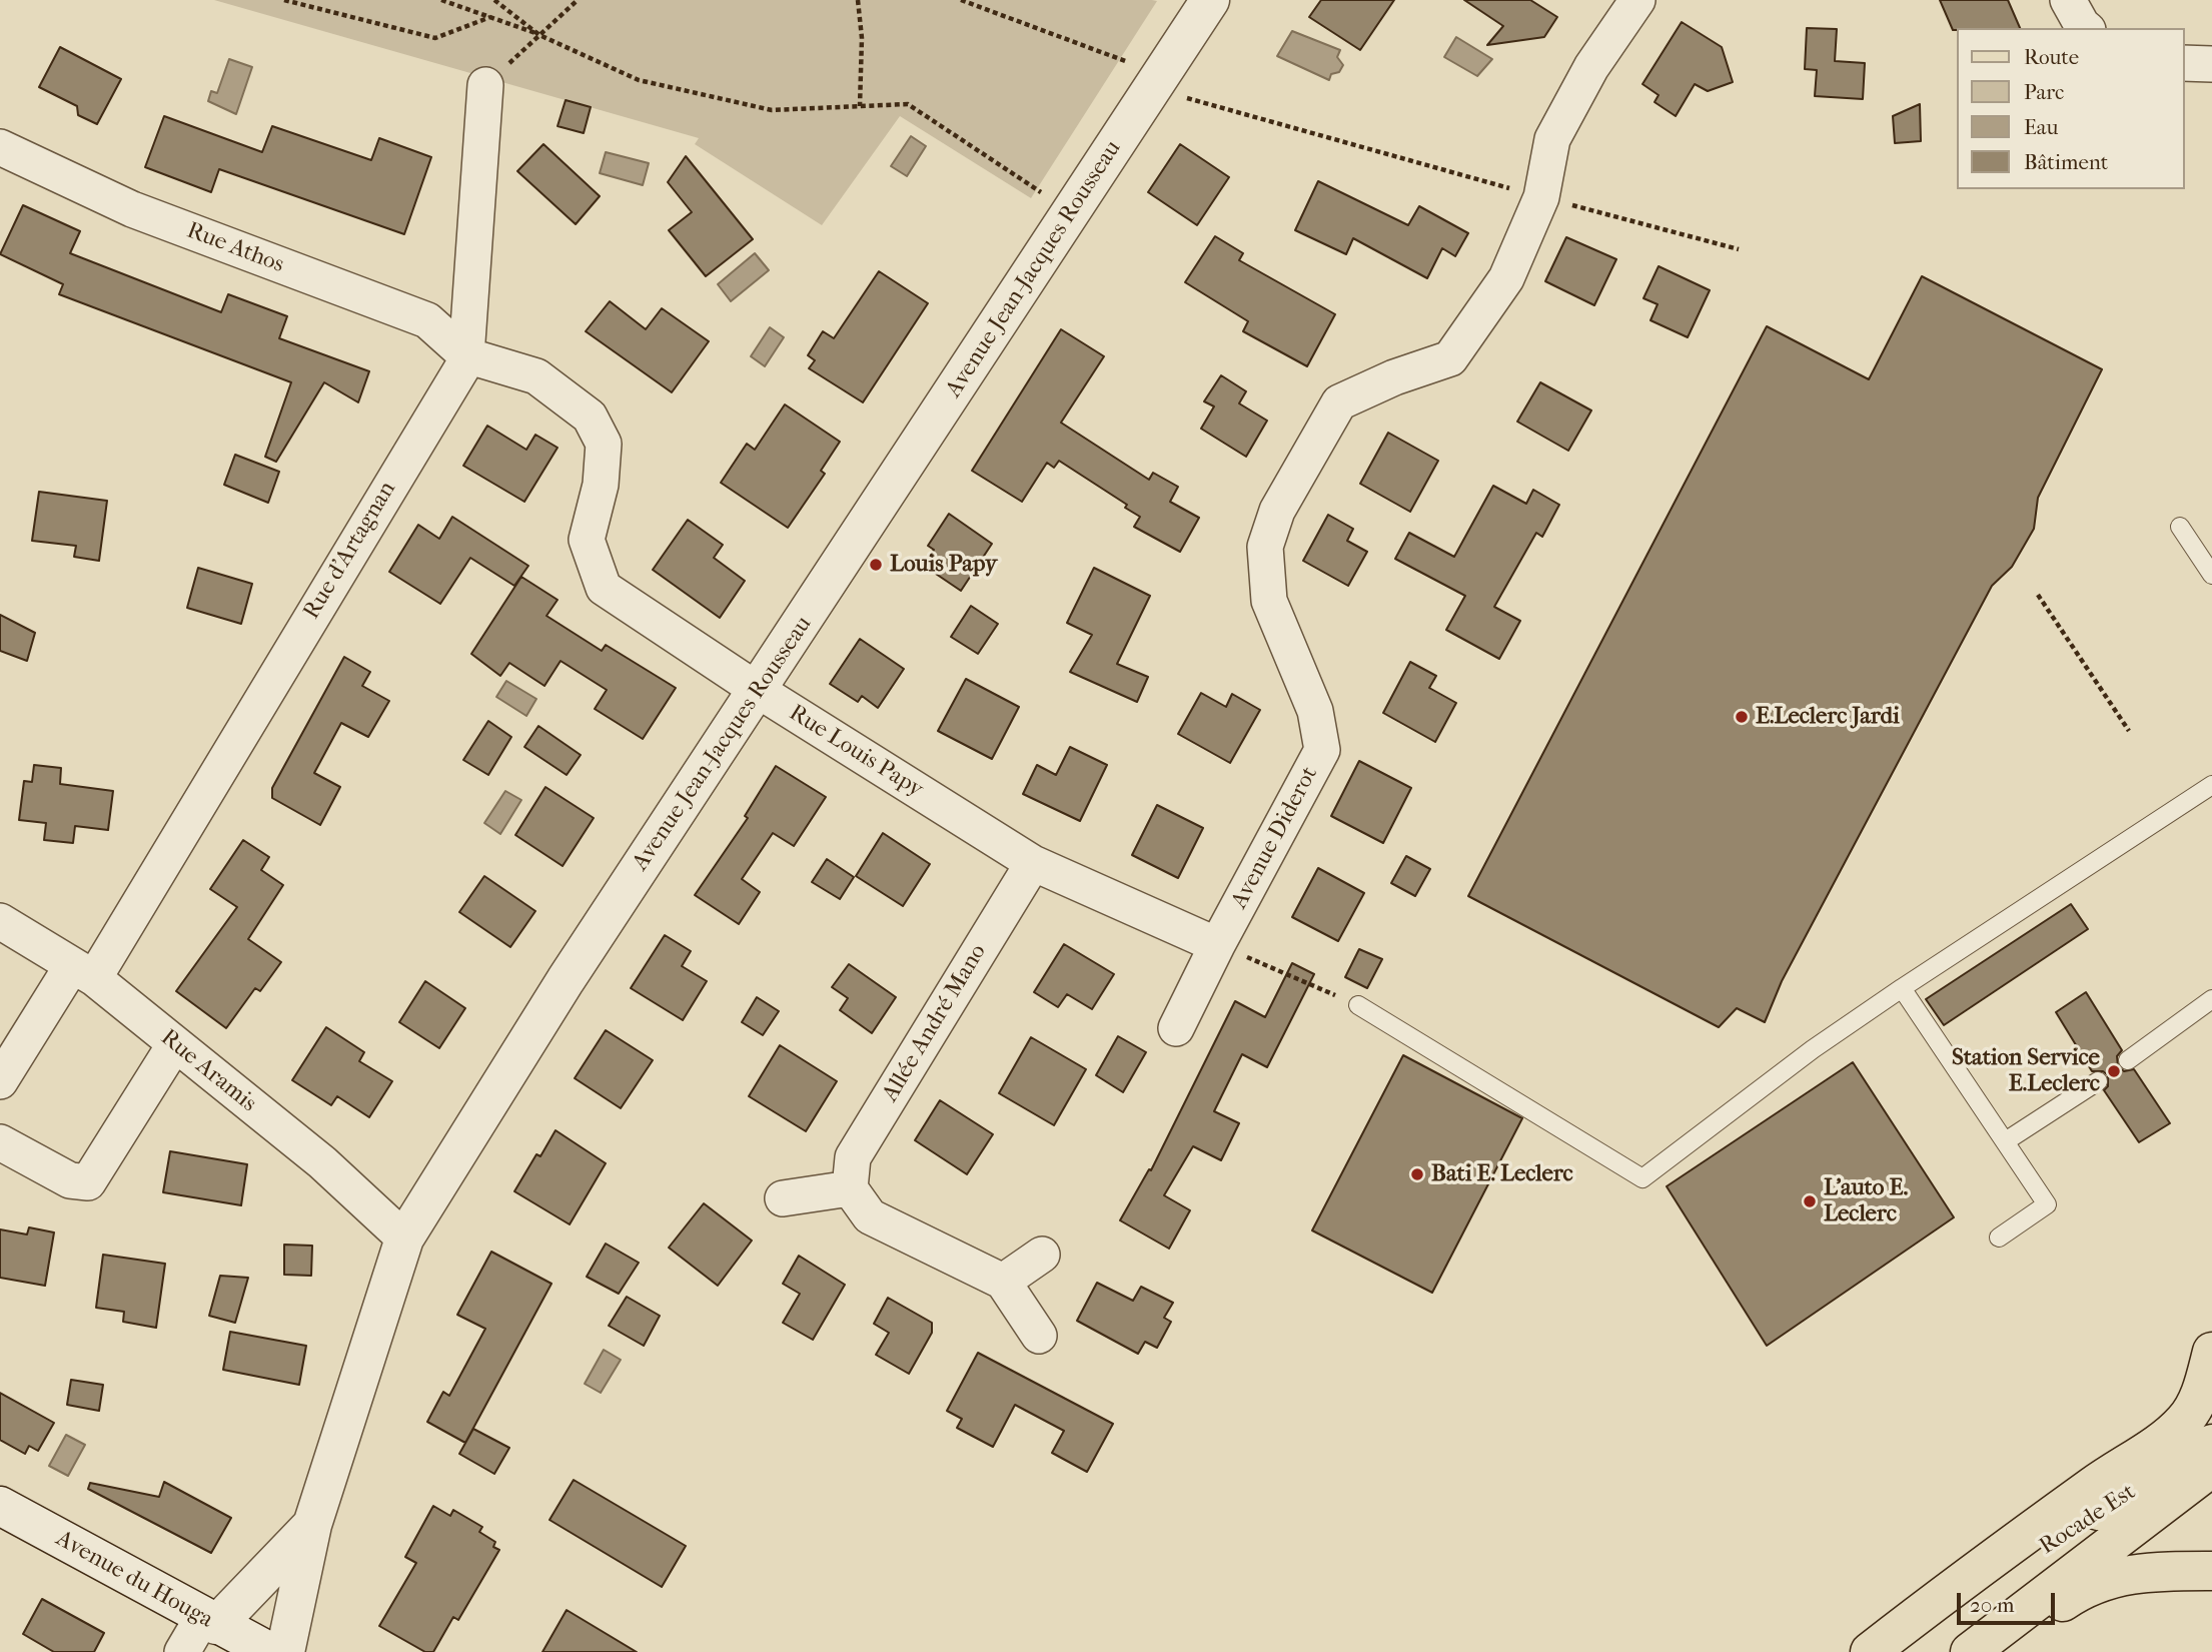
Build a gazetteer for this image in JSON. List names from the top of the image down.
{
  "streets": {
    "main road": ["Rocade Est"],
    "street": [
      "Rue Athos",
      "Avenue Jean-Jacques Rousseau",
      "Rue d'Artagnan",
      "Rue Louis Papy",
      "Avenue Diderot",
      "Allée André Mano",
      "Rue Aramis",
      "Avenue du Houga"
    ]
  },
  "crossings": [
    ["Rue Athos", "Rue d'Artagnan"],
    ["Rue Athos", "Rue Louis Papy"],
    ["Avenue Jean-Jacques Rousseau", "Rue Louis Papy"],
    ["Avenue Jean-Jacques Rousseau", "Rue Aramis"],
    ["Avenue Jean-Jacques Rousseau", "Avenue du Houga"],
    ["Rue d'Artagnan", "Rue Louis Papy"],
    ["Rue d'Artagnan", "Rue Aramis"],
    ["Rue Louis Papy", "Avenue Diderot"],
    ["Rue Louis Papy", "Allée André Mano"]
  ],
  "places": [
    "Louis Papy",
    "E.Leclerc Jardi",
    "Station Service E.Leclerc",
    "Bati E. Leclerc",
    "L'auto E. Leclerc"
  ],
  "legend": [
    "Route",
    "Parc",
    "Eau",
    "Bâtiment"
  ],
  "scale_bar": "20 m"
}
